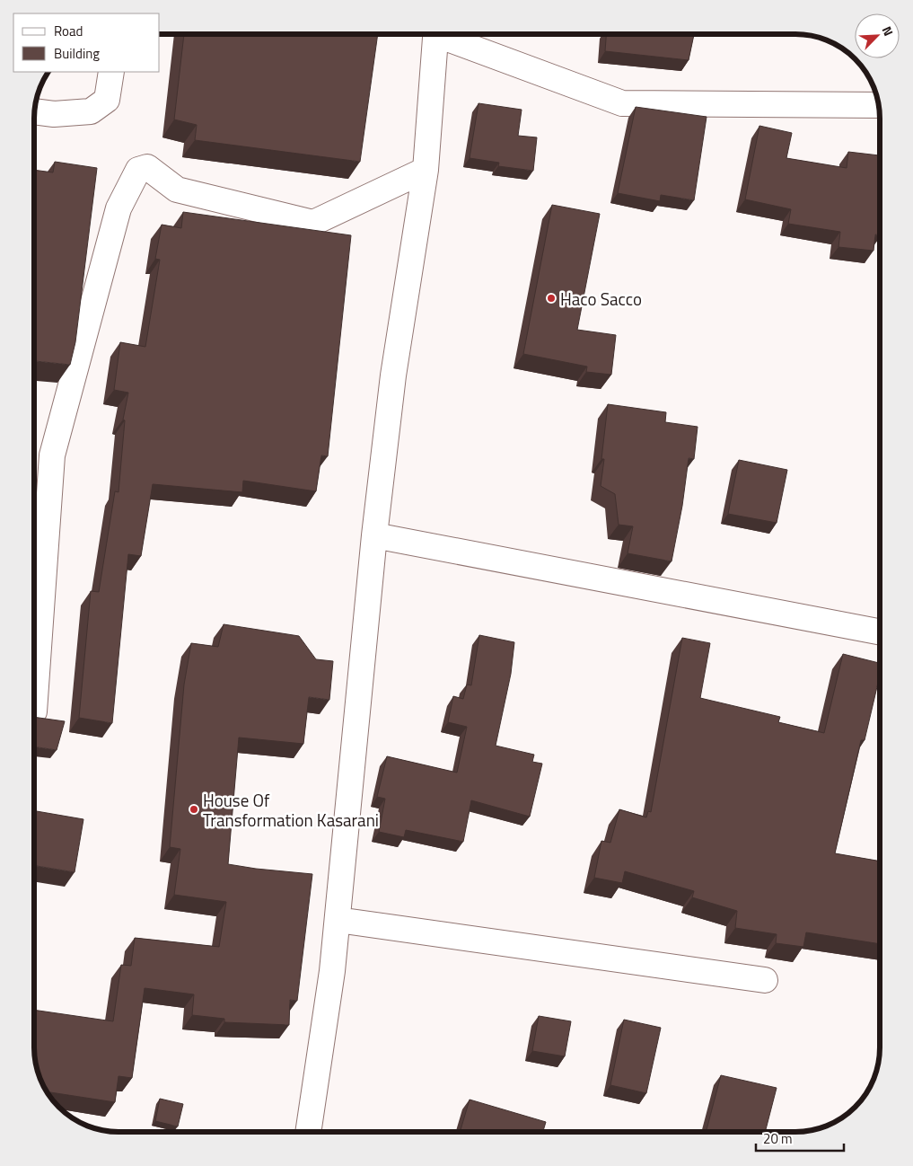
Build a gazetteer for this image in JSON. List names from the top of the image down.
{
  "places": ["Haco Sacco", "House Of Transformation Kasarani"],
  "legend": ["Road", "Building"],
  "scale_bar": "20 m",
  "north": "top right"
}
